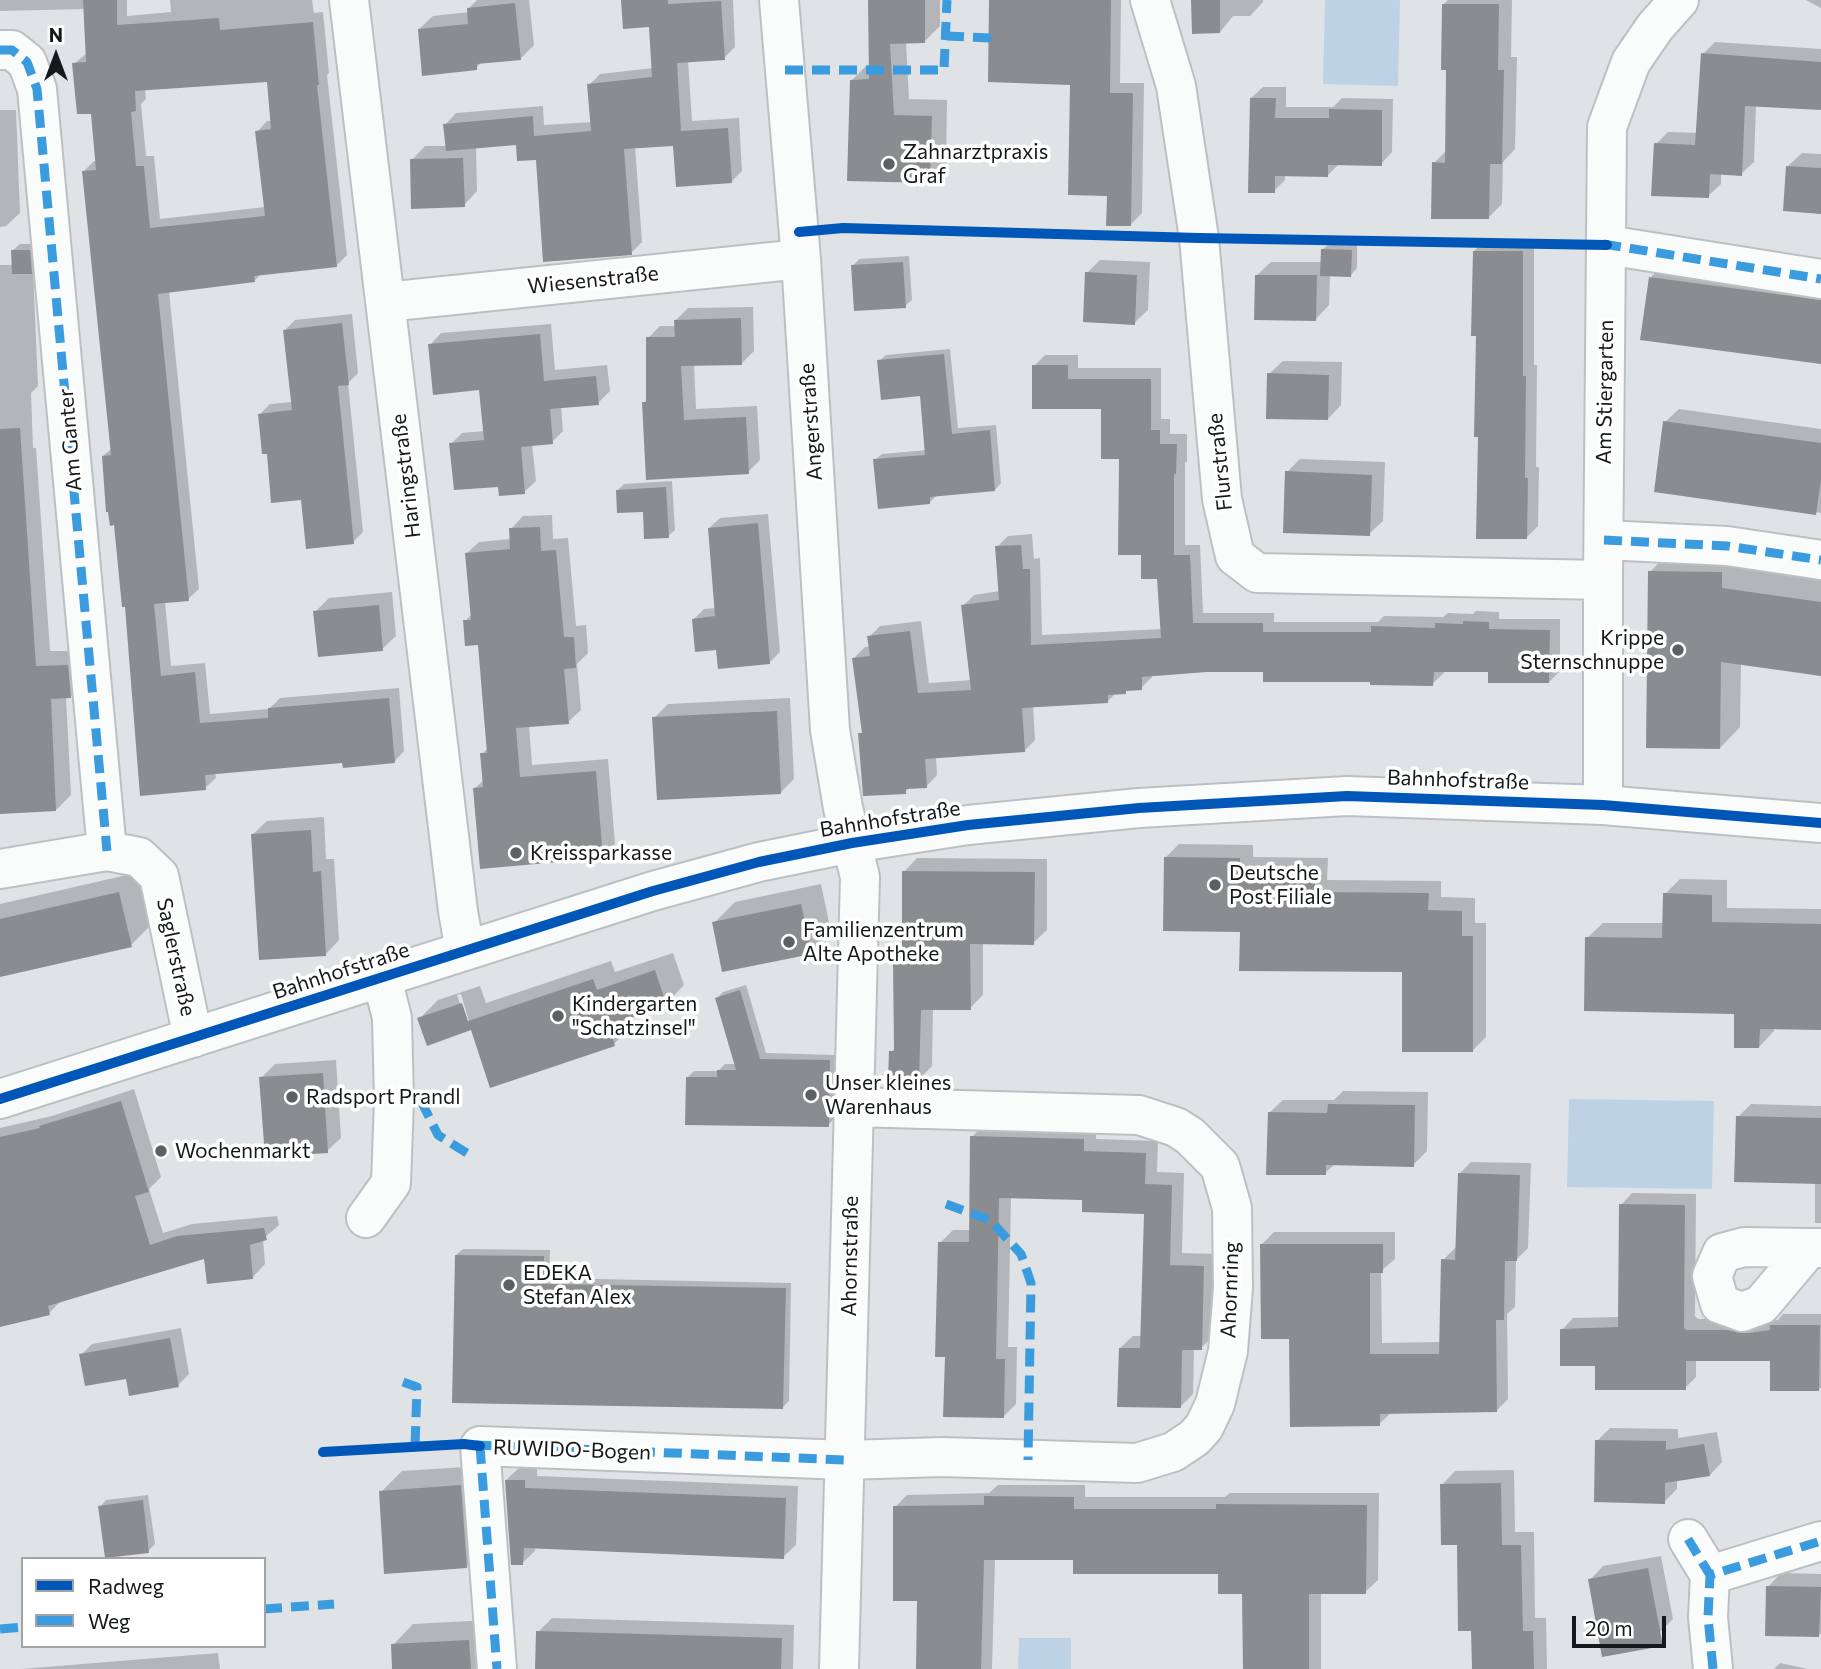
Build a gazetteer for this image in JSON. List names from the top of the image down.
{
  "streets": {
    "street": [
      "Wiesenstraße",
      "Am Stiergarten",
      "Angerstraße",
      "Am Ganter",
      "Flurstraße",
      "Haringstraße",
      "Bahnhofstraße",
      "Saglerstraße",
      "Ahornstraße",
      "Ahornring",
      "RUWIDO-Bogen"
    ]
  },
  "crossings": [
    ["Wiesenstraße", "Angerstraße"],
    ["Wiesenstraße", "Haringstraße"],
    ["Am Stiergarten", "Flurstraße"],
    ["Am Stiergarten", "Bahnhofstraße"],
    ["Angerstraße", "Bahnhofstraße"],
    ["Angerstraße", "Ahornstraße"],
    ["Am Ganter", "Saglerstraße"],
    ["Haringstraße", "Bahnhofstraße"],
    ["Bahnhofstraße", "Saglerstraße"],
    ["Bahnhofstraße", "Ahornstraße"],
    ["Ahornstraße", "Ahornring"],
    ["Ahornstraße", "RUWIDO-Bogen"],
    ["Ahornring", "RUWIDO-Bogen"]
  ],
  "places": [
    "Zahnarztpraxis Graf",
    "Krippe Sternschnuppe",
    "Kreissparkasse",
    "Deutsche Post Filiale",
    "Familienzentrum Alte Apotheke",
    "Kindergarten \"Schatzinsel\"",
    "Unser kleines Warenhaus",
    "Radsport Prandl",
    "Wochenmarkt",
    "EDEKA Stefan Alex"
  ],
  "legend": ["Radweg", "Weg"],
  "scale_bar": "20 m",
  "north": "top"
}
